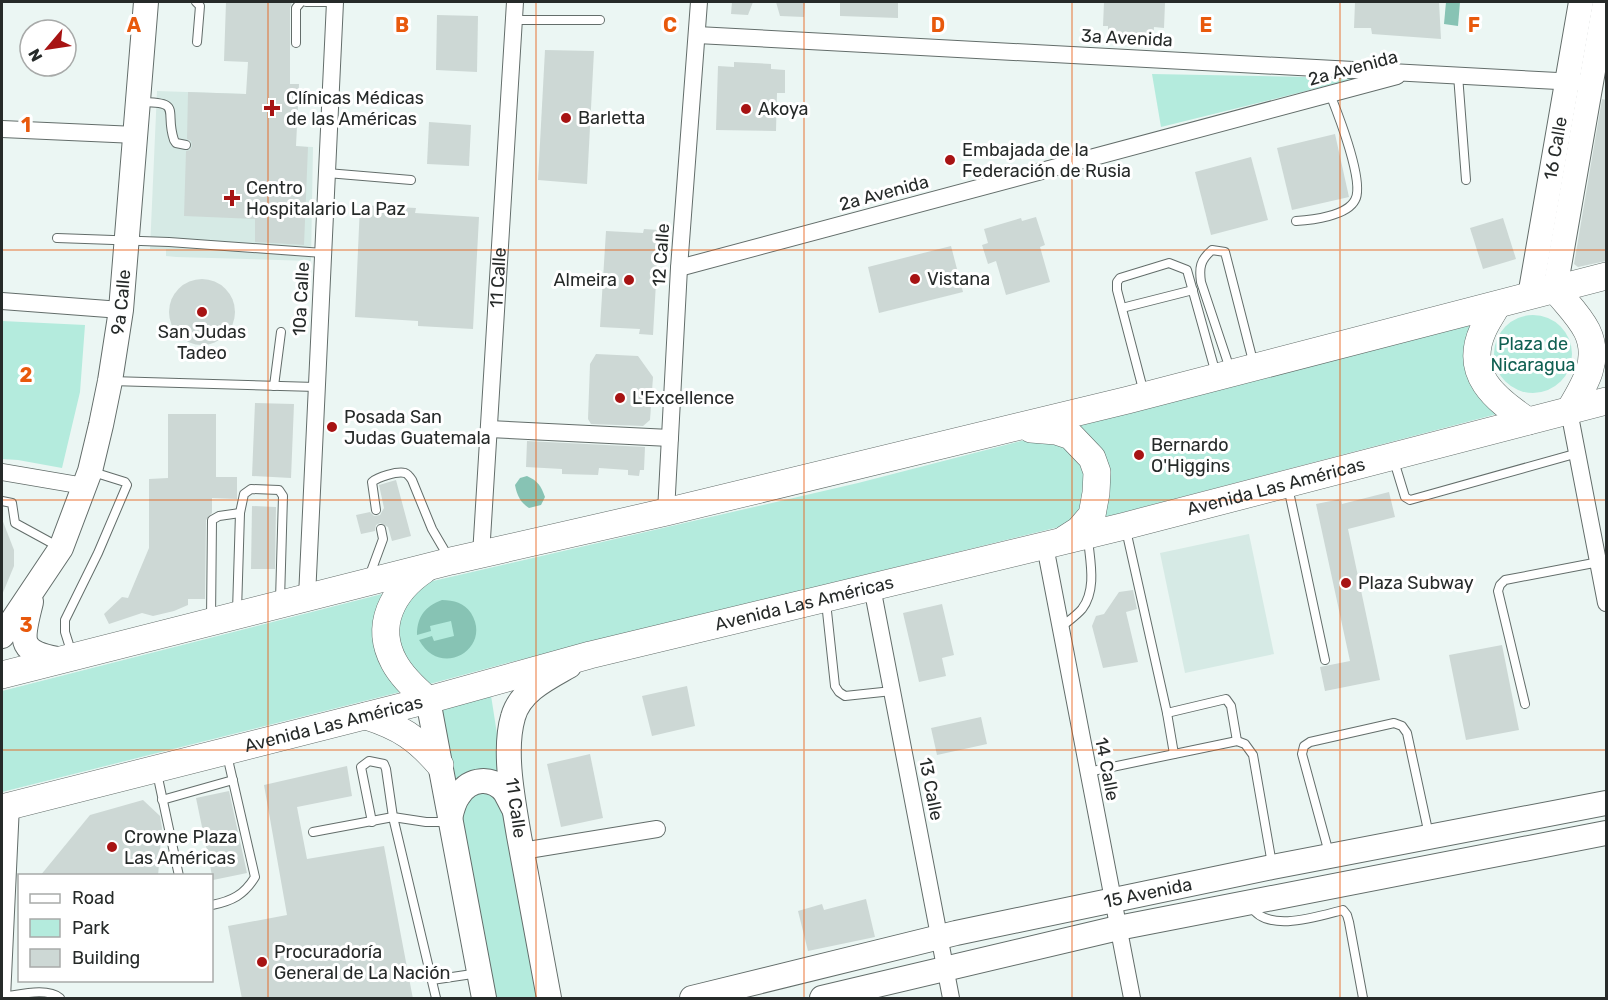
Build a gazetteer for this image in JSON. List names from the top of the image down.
{
  "streets": {
    "main road": ["Avenida Las Américas"],
    "street": [
      "3a Avenida",
      "2a Avenida",
      "16 Calle",
      "12 Calle",
      "11 Calle",
      "10a Calle",
      "9a Calle",
      "14 Calle",
      "13 Calle",
      "15 Avenida"
    ]
  },
  "crossings": [
    ["3a Avenida", "2a Avenida"],
    ["3a Avenida", "16 Calle"],
    ["3a Avenida", "12 Calle"],
    ["2a Avenida", "12 Calle"],
    ["16 Calle", "Avenida Las Américas"],
    ["11 Calle", "Avenida Las Américas"],
    ["Avenida Las Américas", "14 Calle"],
    ["Avenida Las Américas", "13 Calle"],
    ["14 Calle", "15 Avenida"],
    ["13 Calle", "15 Avenida"]
  ],
  "parks": ["Plaza de Nicaragua"],
  "places": {
    "health": ["Clínicas Médicas de las Américas", "Centro Hospitalario La Paz"],
    "other": [
      "Akoya",
      "Barletta",
      "Embajada de la Federación de Rusia",
      "Vistana",
      "Almeira",
      "San Judas Tadeo",
      "L'Excellence",
      "Posada San Judas Guatemala",
      "Bernardo O'Higgins",
      "Plaza Subway",
      "Crowne Plaza Las Américas",
      "Procuradoría General de La Nación"
    ]
  },
  "legend": ["Road", "Park", "Building"],
  "north": "bottom left",
  "grid": {
    "columns": [
      "A",
      "B",
      "C",
      "D",
      "E",
      "F"
    ],
    "rows": ["1", "2", "3"]
  }
}
